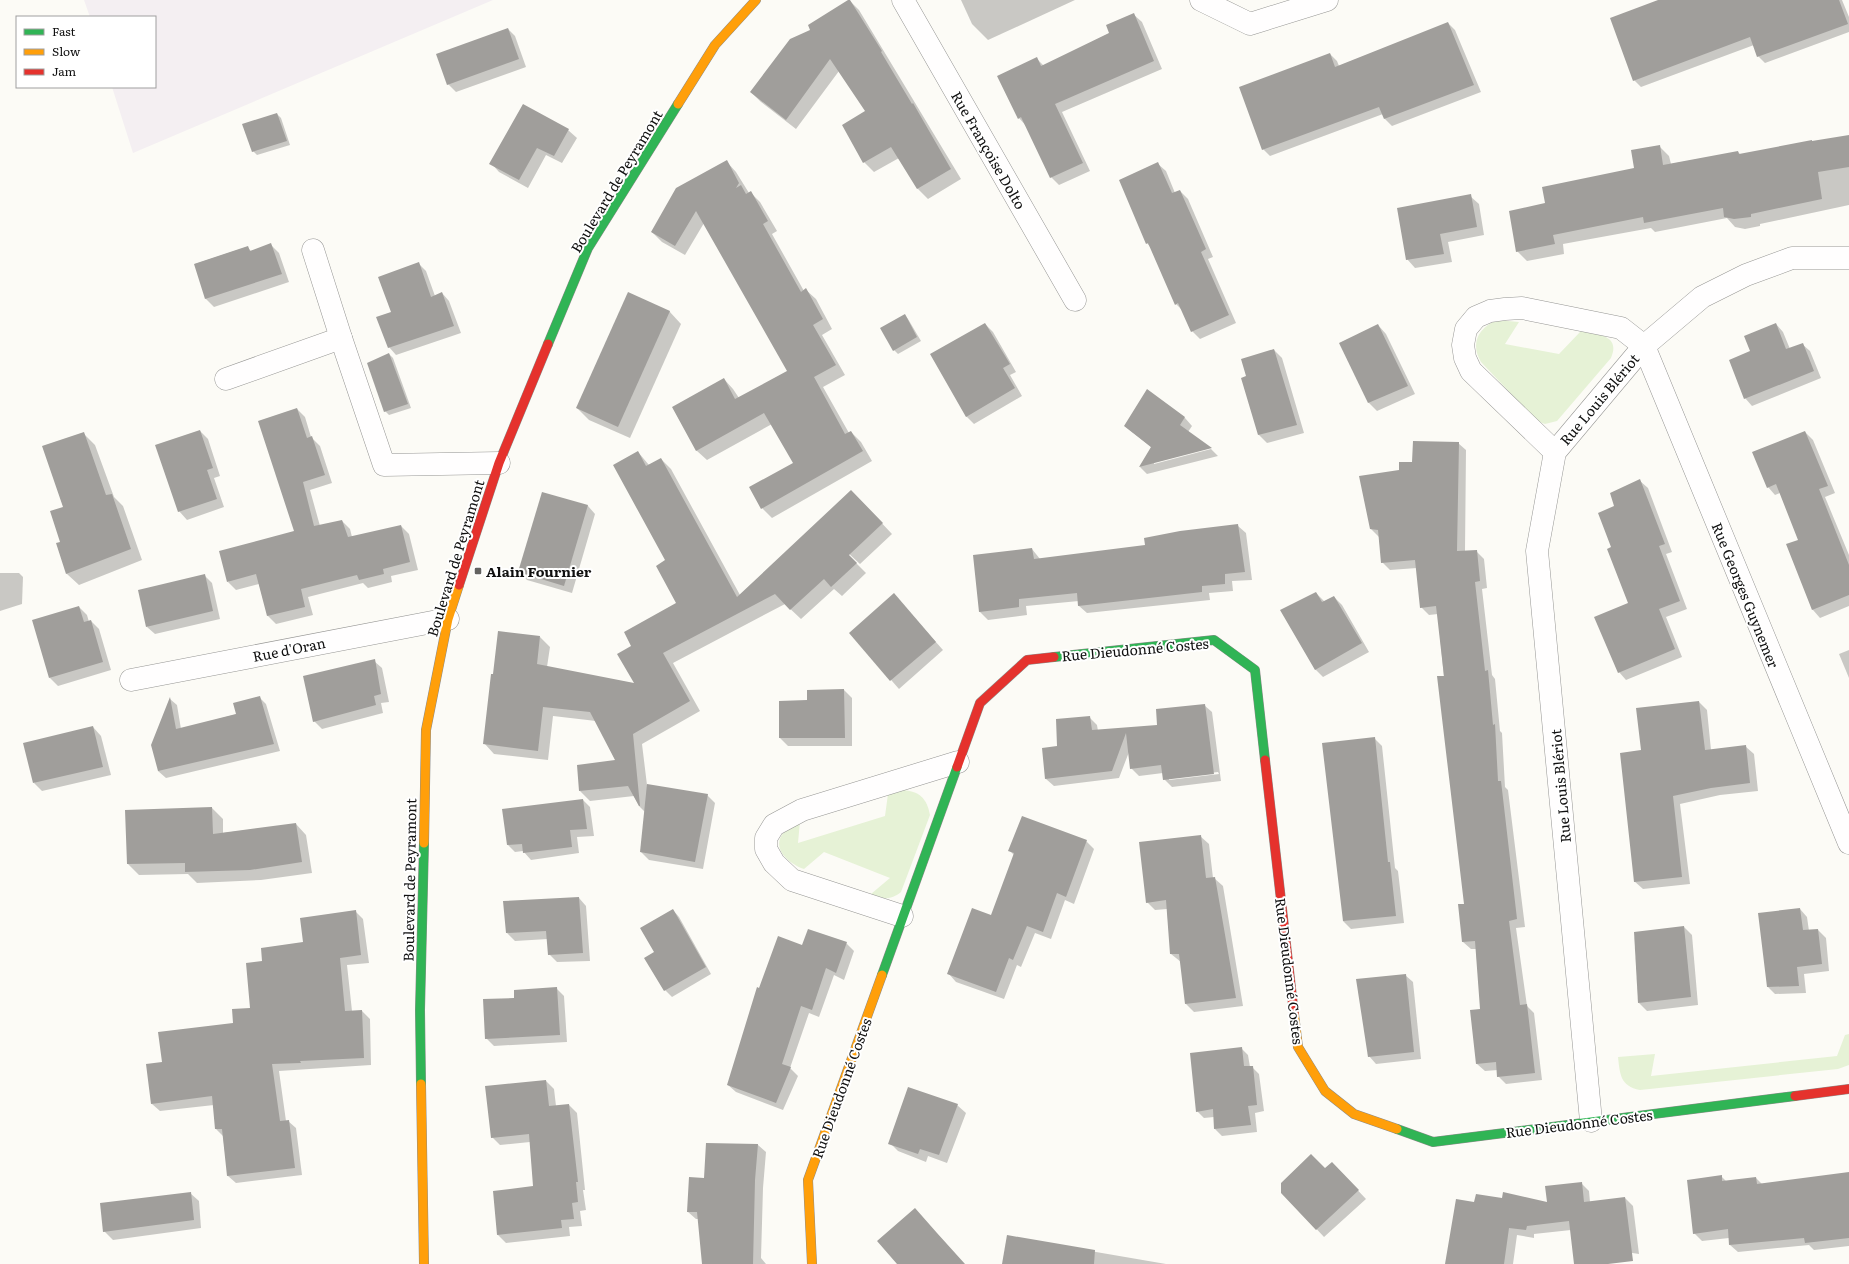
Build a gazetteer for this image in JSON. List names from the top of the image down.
{
  "streets": {
    "street": [
      "Rue Françoise Dolto",
      "Boulevard de Peyramont",
      "Rue Louis Blériot",
      "Rue Georges Guynemer",
      "Rue d'Oran",
      "Rue Dieudonné Costes"
    ]
  },
  "crossings": [
    ["Boulevard de Peyramont", "Rue d'Oran"],
    ["Rue Louis Blériot", "Rue Georges Guynemer"],
    ["Rue Louis Blériot", "Rue Dieudonné Costes"]
  ],
  "places": {
    "transit": ["Alain Fournier"]
  },
  "legend": ["Fast", "Slow", "Jam"]
}
